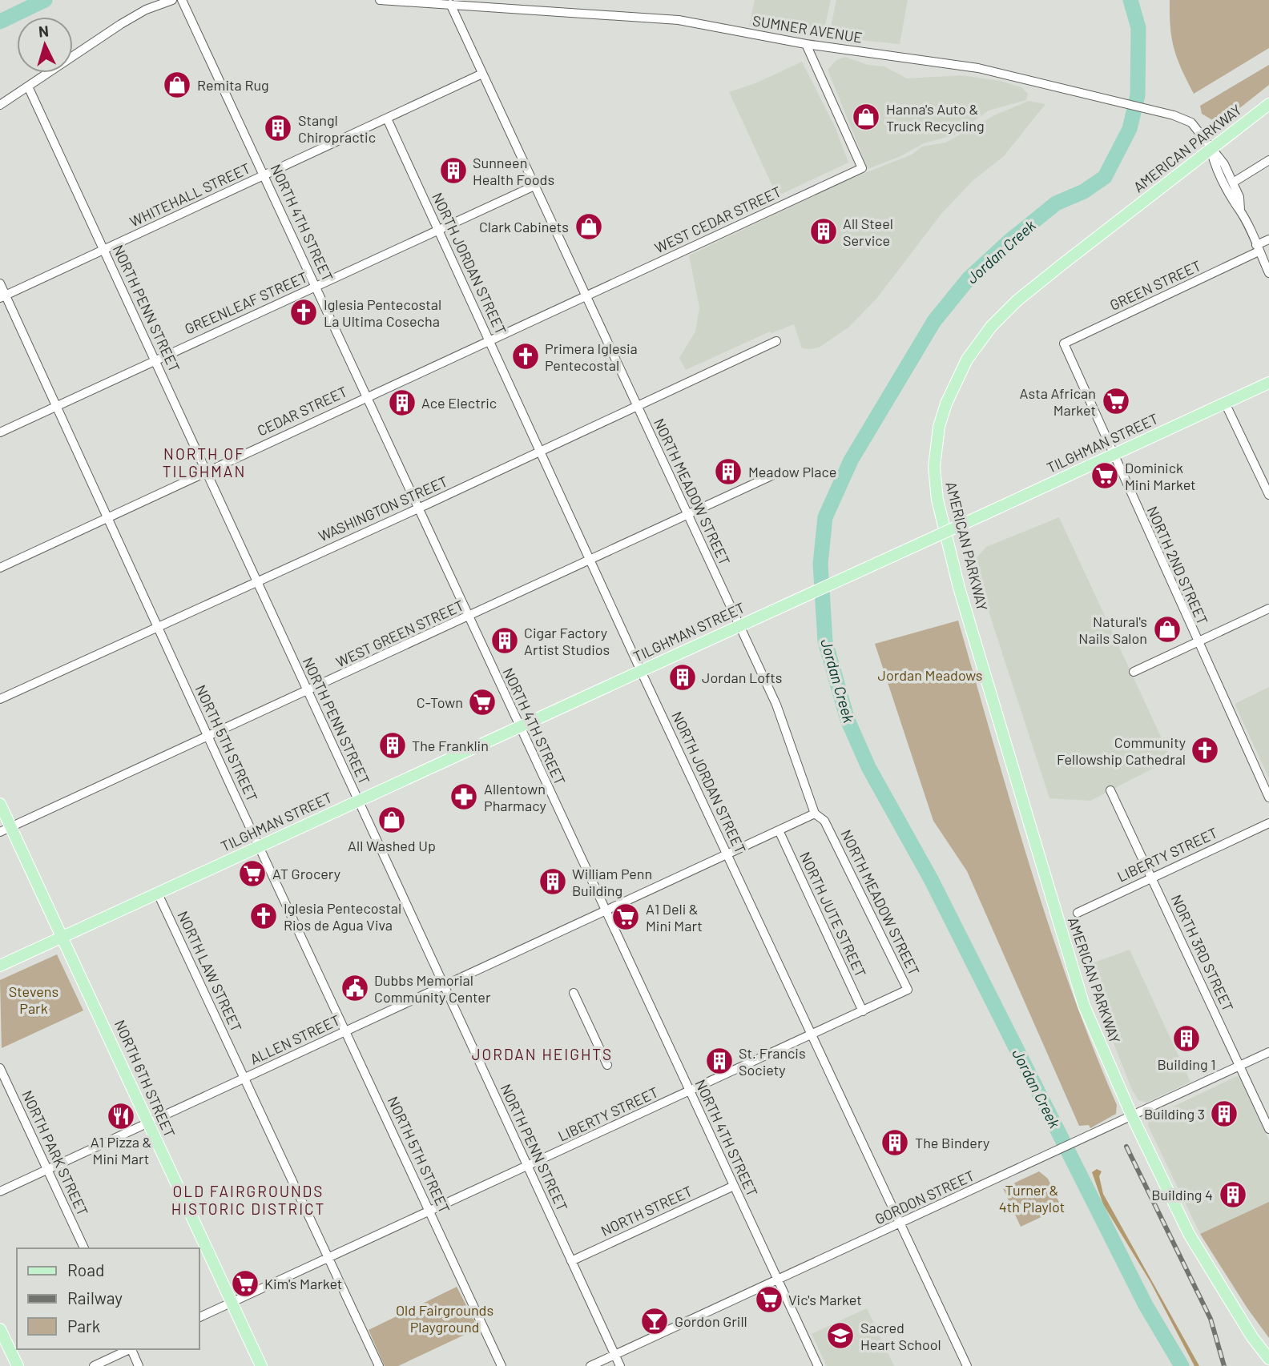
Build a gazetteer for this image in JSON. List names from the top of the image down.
{
  "streets": {
    "main road": ["AMERICAN PARKWAY", "TILGHMAN STREET", "NORTH 6TH STREET"],
    "street": [
      "SUMNER AVENUE",
      "WHITEHALL STREET",
      "WEST CEDAR STREET",
      "NORTH 4TH STREET",
      "NORTH JORDAN STREET",
      "GREEN STREET",
      "GREENLEAF STREET",
      "NORTH PENN STREET",
      "CEDAR STREET",
      "NORTH MEADOW STREET",
      "WASHINGTON STREET",
      "NORTH 2ND STREET",
      "WEST GREEN STREET",
      "NORTH 5TH STREET",
      "LIBERTY STREET",
      "NORTH JUTE STREET",
      "NORTH 3RD STREET",
      "NORTH LAW STREET",
      "ALLEN STREET",
      "NORTH PARK STREET",
      "GORDON STREET",
      "NORTH STREET"
    ]
  },
  "crossings": [
    ["SUMNER AVENUE", "AMERICAN PARKWAY"],
    ["SUMNER AVENUE", "WEST CEDAR STREET"],
    ["SUMNER AVENUE", "NORTH MEADOW STREET"],
    ["AMERICAN PARKWAY", "GORDON STREET"],
    ["WHITEHALL STREET", "NORTH 4TH STREET"],
    ["WHITEHALL STREET", "NORTH JORDAN STREET"],
    ["WHITEHALL STREET", "NORTH PENN STREET"],
    ["WHITEHALL STREET", "NORTH MEADOW STREET"],
    ["WHITEHALL STREET", "NORTH 5TH STREET"],
    ["WEST CEDAR STREET", "CEDAR STREET"],
    ["WEST CEDAR STREET", "NORTH MEADOW STREET"],
    ["NORTH 4TH STREET", "GREENLEAF STREET"],
    ["NORTH 4TH STREET", "CEDAR STREET"],
    ["NORTH 4TH STREET", "TILGHMAN STREET"],
    ["NORTH 4TH STREET", "WASHINGTON STREET"],
    ["NORTH 4TH STREET", "WEST GREEN STREET"],
    ["NORTH 4TH STREET", "LIBERTY STREET"],
    ["NORTH 4TH STREET", "ALLEN STREET"],
    ["NORTH 4TH STREET", "GORDON STREET"],
    ["NORTH 4TH STREET", "NORTH STREET"],
    ["NORTH JORDAN STREET", "GREENLEAF STREET"],
    ["NORTH JORDAN STREET", "CEDAR STREET"],
    ["NORTH JORDAN STREET", "TILGHMAN STREET"],
    ["NORTH JORDAN STREET", "WASHINGTON STREET"],
    ["NORTH JORDAN STREET", "WEST GREEN STREET"],
    ["NORTH JORDAN STREET", "LIBERTY STREET"],
    ["NORTH JORDAN STREET", "ALLEN STREET"],
    ["NORTH JORDAN STREET", "GORDON STREET"],
    ["GREEN STREET", "NORTH 2ND STREET"],
    ["GREENLEAF STREET", "NORTH PENN STREET"],
    ["GREENLEAF STREET", "NORTH MEADOW STREET"],
    ["GREENLEAF STREET", "NORTH 5TH STREET"],
    ["NORTH PENN STREET", "CEDAR STREET"],
    ["NORTH PENN STREET", "TILGHMAN STREET"],
    ["NORTH PENN STREET", "WASHINGTON STREET"],
    ["NORTH PENN STREET", "WEST GREEN STREET"],
    ["NORTH PENN STREET", "LIBERTY STREET"],
    ["NORTH PENN STREET", "ALLEN STREET"],
    ["NORTH PENN STREET", "GORDON STREET"],
    ["NORTH PENN STREET", "NORTH STREET"],
    ["CEDAR STREET", "NORTH MEADOW STREET"],
    ["CEDAR STREET", "NORTH 5TH STREET"],
    ["TILGHMAN STREET", "NORTH 2ND STREET"],
    ["TILGHMAN STREET", "NORTH 5TH STREET"],
    ["TILGHMAN STREET", "NORTH LAW STREET"],
    ["TILGHMAN STREET", "NORTH 6TH STREET"],
    ["NORTH MEADOW STREET", "WASHINGTON STREET"],
    ["NORTH MEADOW STREET", "WEST GREEN STREET"],
    ["NORTH MEADOW STREET", "LIBERTY STREET"],
    ["NORTH MEADOW STREET", "ALLEN STREET"],
    ["WASHINGTON STREET", "NORTH 5TH STREET"],
    ["WEST GREEN STREET", "NORTH 5TH STREET"],
    ["WEST GREEN STREET", "NORTH 6TH STREET"],
    ["NORTH 5TH STREET", "LIBERTY STREET"],
    ["NORTH 5TH STREET", "ALLEN STREET"],
    ["LIBERTY STREET", "NORTH JUTE STREET"],
    ["LIBERTY STREET", "NORTH 3RD STREET"],
    ["LIBERTY STREET", "NORTH LAW STREET"],
    ["LIBERTY STREET", "NORTH 6TH STREET"],
    ["NORTH JUTE STREET", "ALLEN STREET"],
    ["NORTH 3RD STREET", "GORDON STREET"],
    ["NORTH LAW STREET", "ALLEN STREET"],
    ["ALLEN STREET", "NORTH 6TH STREET"],
    ["ALLEN STREET", "NORTH PARK STREET"]
  ],
  "districts": ["NORTH OF TILGHMAN", "JORDAN HEIGHTS", "OLD FAIRGROUNDS HISTORIC DISTRICT"],
  "water": ["Jordan Creek"],
  "parks": [
    "Jordan Meadows",
    "Stevens Park",
    "Turner & 4th Playlot",
    "Old Fairgrounds Playground"
  ],
  "places": {
    "shop": [
      "Remita Rug",
      "Hanna's Auto & Truck Recycling",
      "Clark Cabinets",
      "Natural's Nails Salon",
      "All Washed Up"
    ],
    "building": [
      "Stangl Chiropractic",
      "Sunneen Health Foods",
      "All Steel Service",
      "Ace Electric",
      "Meadow Place",
      "Cigar Factory Artist Studios",
      "Jordan Lofts",
      "The Franklin",
      "William Penn Building",
      "Building 1",
      "St. Francis Society",
      "Building 3",
      "The Bindery",
      "Building 4"
    ],
    "church": [
      "Iglesia Pentecostal La Ultima Cosecha",
      "Primera Iglesia Pentecostal",
      "Community Fellowship Cathedral",
      "Iglesia Pentecostal Rios de Agua Viva"
    ],
    "supermarket": [
      "Asta African Market",
      "Dominick Mini Market",
      "C-Town",
      "AT Grocery",
      "A1 Deli & Mini Mart",
      "Kim's Market",
      "Vic's Market"
    ],
    "pharmacy": ["Allentown Pharmacy"],
    "public building": ["Dubbs Memorial Community Center"],
    "restaurant": ["A1 Pizza & Mini Mart"],
    "bar": ["Gordon Grill"],
    "school or university": ["Sacred Heart School"]
  },
  "legend": ["Road", "Railway", "Park"],
  "north": "top"
}
